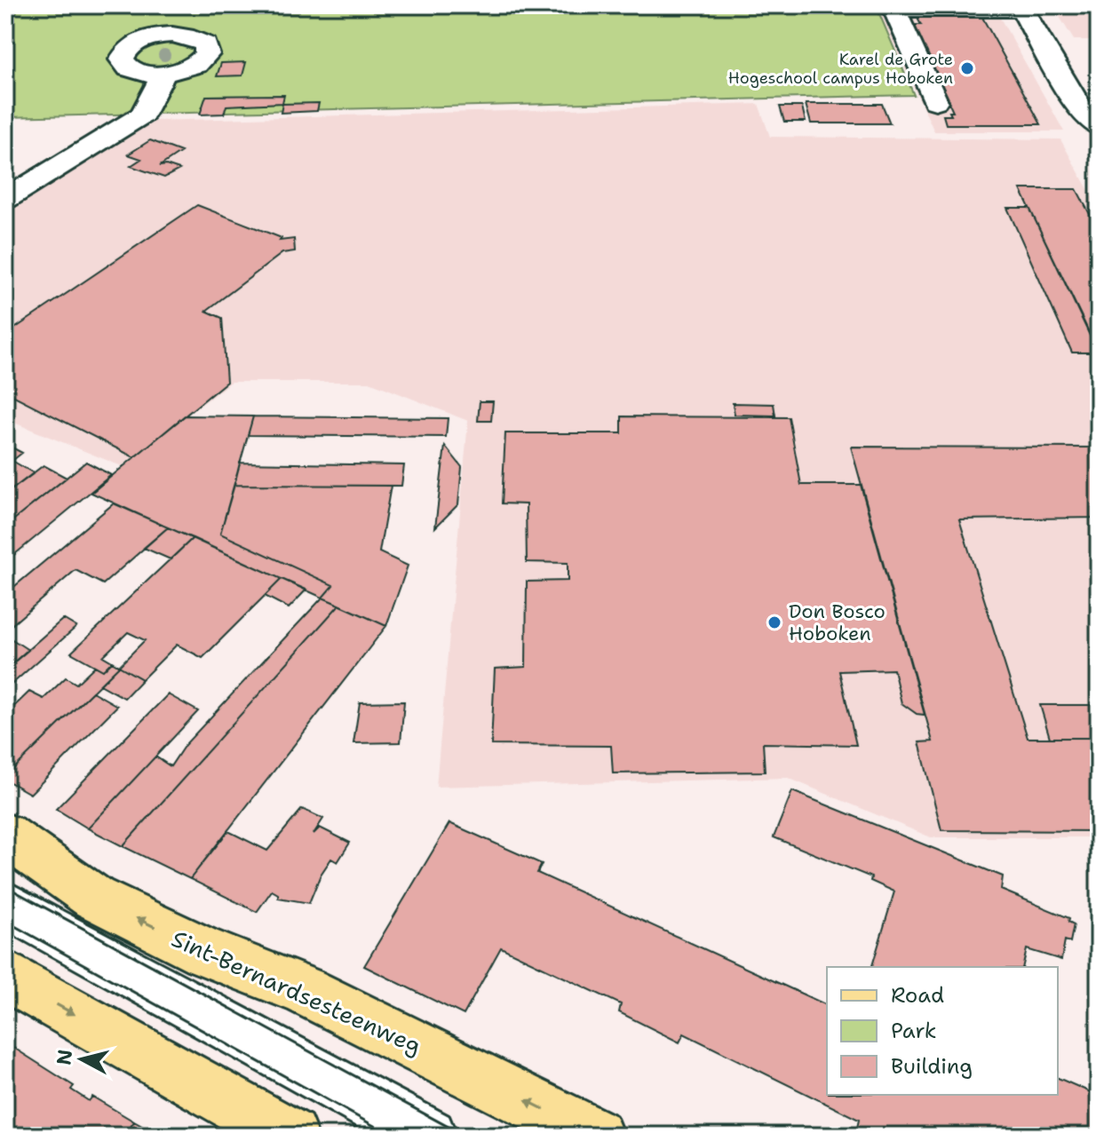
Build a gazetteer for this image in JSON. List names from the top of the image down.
{
  "streets": {
    "main road": ["Sint-Bernardsesteenweg"]
  },
  "places": ["Karel de Grote Hogeschool campus Hoboken", "Don Bosco Hoboken"],
  "legend": ["Road", "Park", "Building"],
  "north": "left"
}
